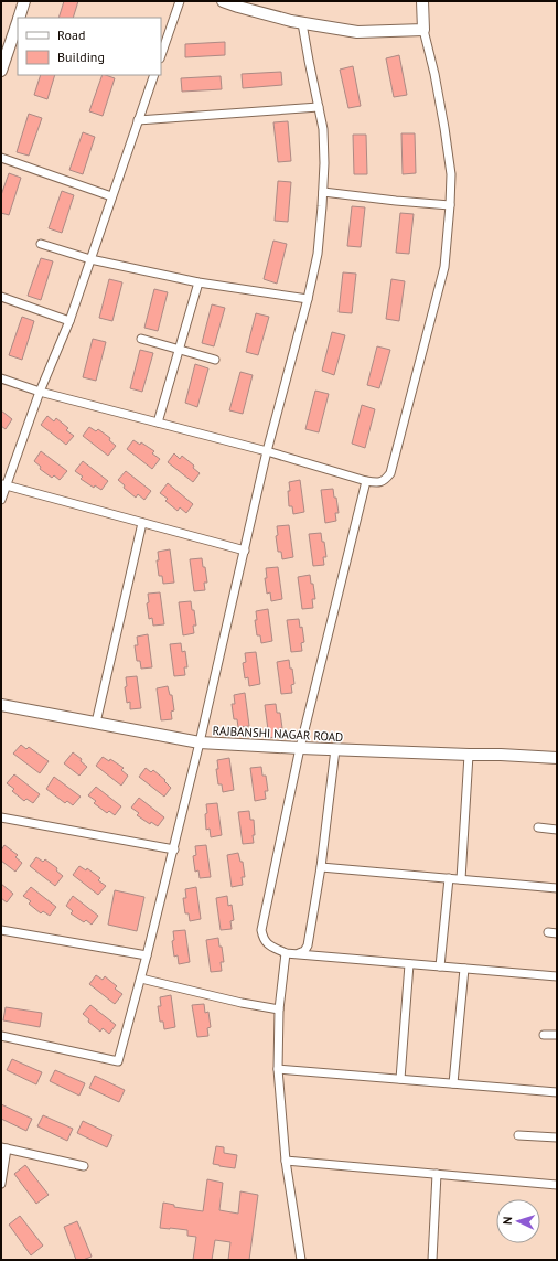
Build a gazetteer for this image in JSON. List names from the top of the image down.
{
  "streets": {
    "street": ["RAJBANSHI NAGAR ROAD"]
  },
  "legend": ["Road", "Building"],
  "north": "left"
}
